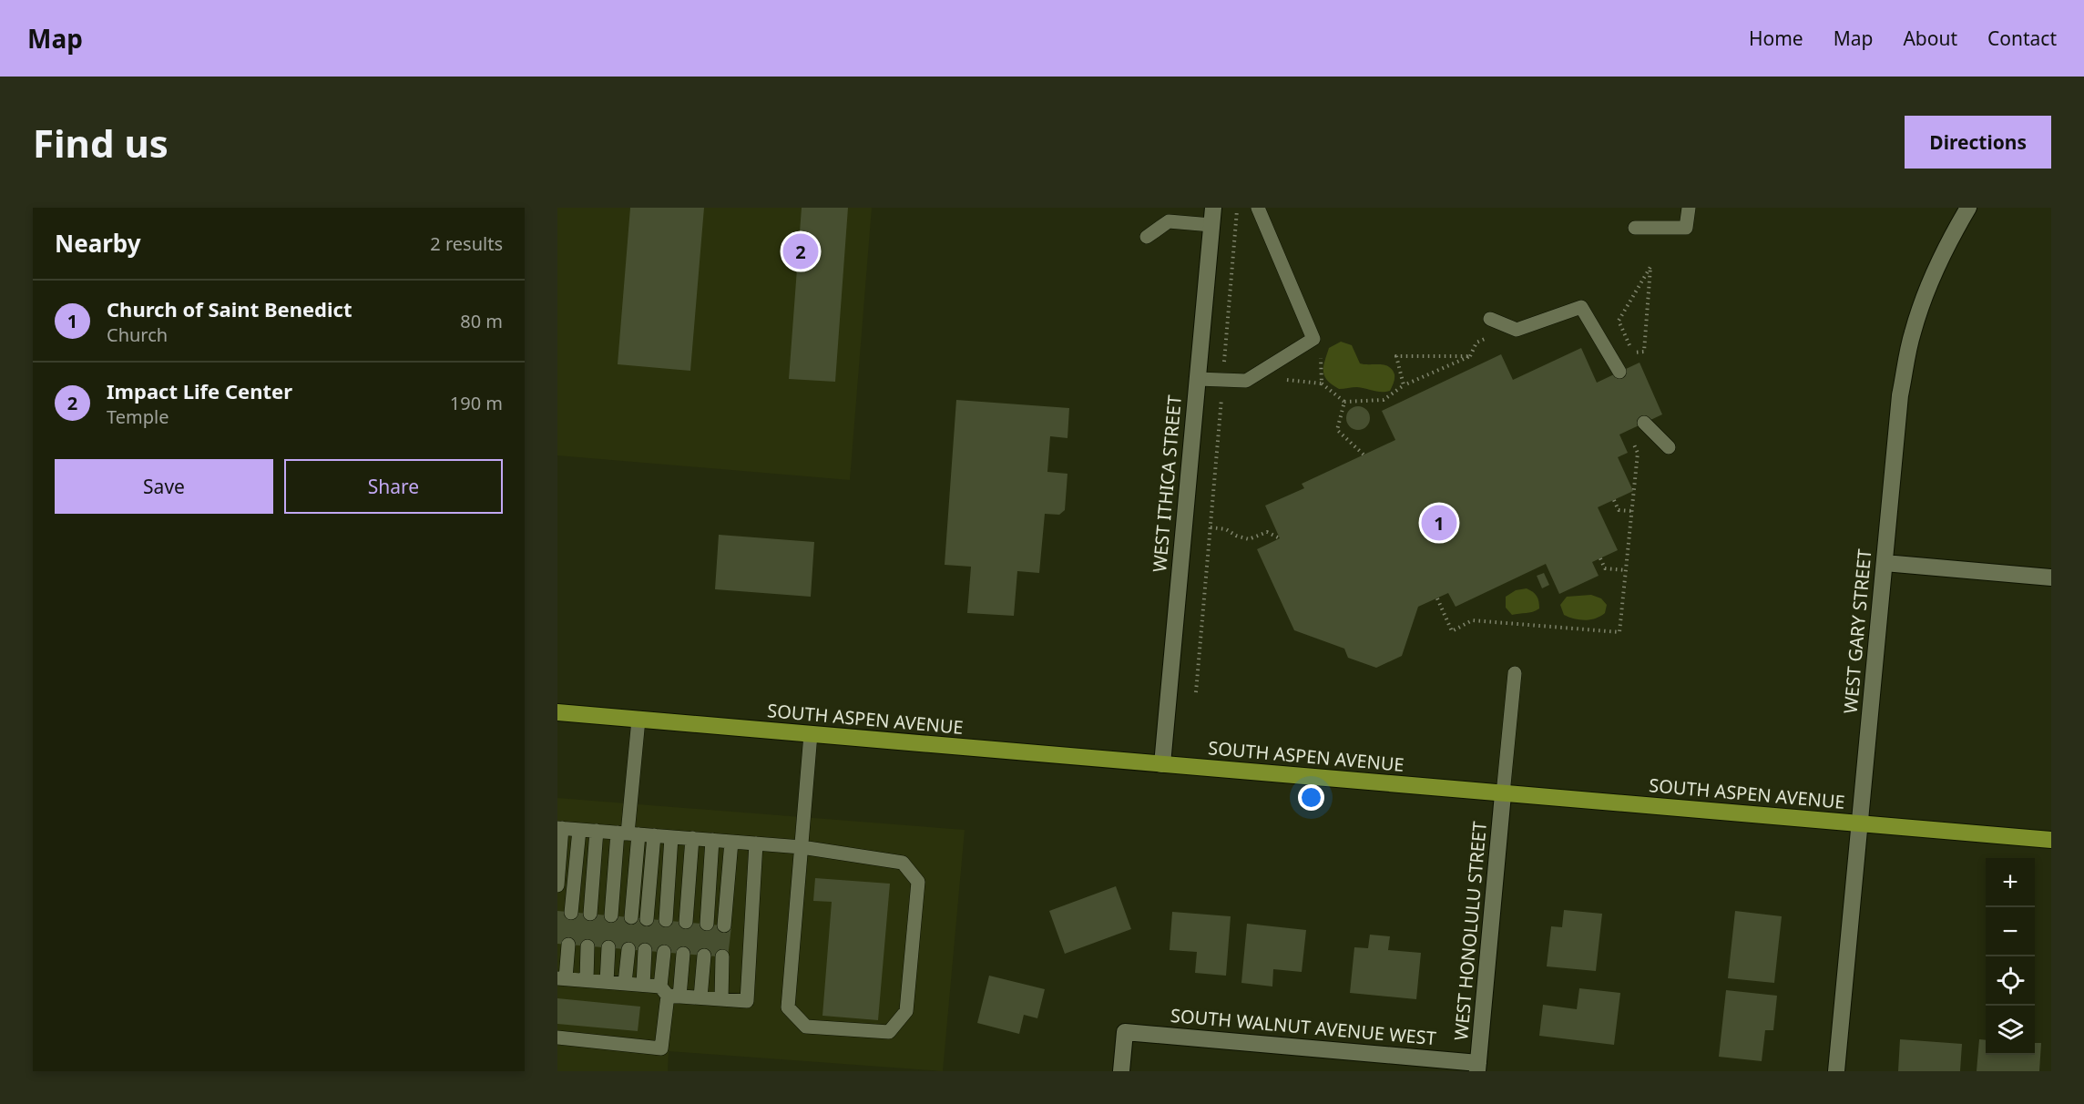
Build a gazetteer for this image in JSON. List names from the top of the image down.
{
  "streets": {
    "main road": ["SOUTH ASPEN AVENUE"],
    "street": [
      "WEST ITHICA STREET",
      "WEST GARY STREET",
      "WEST HONOLULU STREET",
      "SOUTH WALNUT AVENUE WEST"
    ]
  },
  "crossings": [
    ["WEST ITHICA STREET", "SOUTH ASPEN AVENUE"],
    ["WEST GARY STREET", "SOUTH ASPEN AVENUE"],
    ["SOUTH ASPEN AVENUE", "WEST HONOLULU STREET"],
    ["WEST HONOLULU STREET", "SOUTH WALNUT AVENUE WEST"]
  ],
  "page": {
    "header": "Map",
    "nav": [
      "Home",
      "Map",
      "About",
      "Contact"
    ],
    "buttons": [
      "Directions",
      ["Save", "Share"]
    ],
    "title": "Find us",
    "heading": ["Nearby", "2 results"],
    "pins": ["2", "1"],
    "list": [
      {
        "mark": "1",
        "name": "Church of Saint Benedict",
        "note": "Church",
        "value": "80 m"
      },
      {
        "mark": "2",
        "name": "Impact Life Center",
        "note": "Temple",
        "value": "190 m"
      }
    ],
    "map_buttons": ["+", "−"]
  }
}
